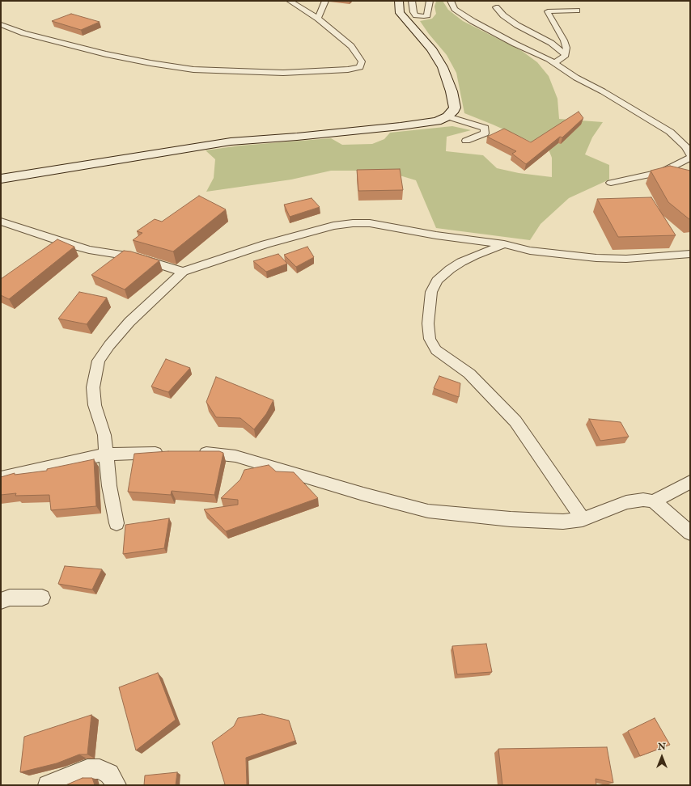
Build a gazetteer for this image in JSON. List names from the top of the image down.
{
  "north": "top"
}
